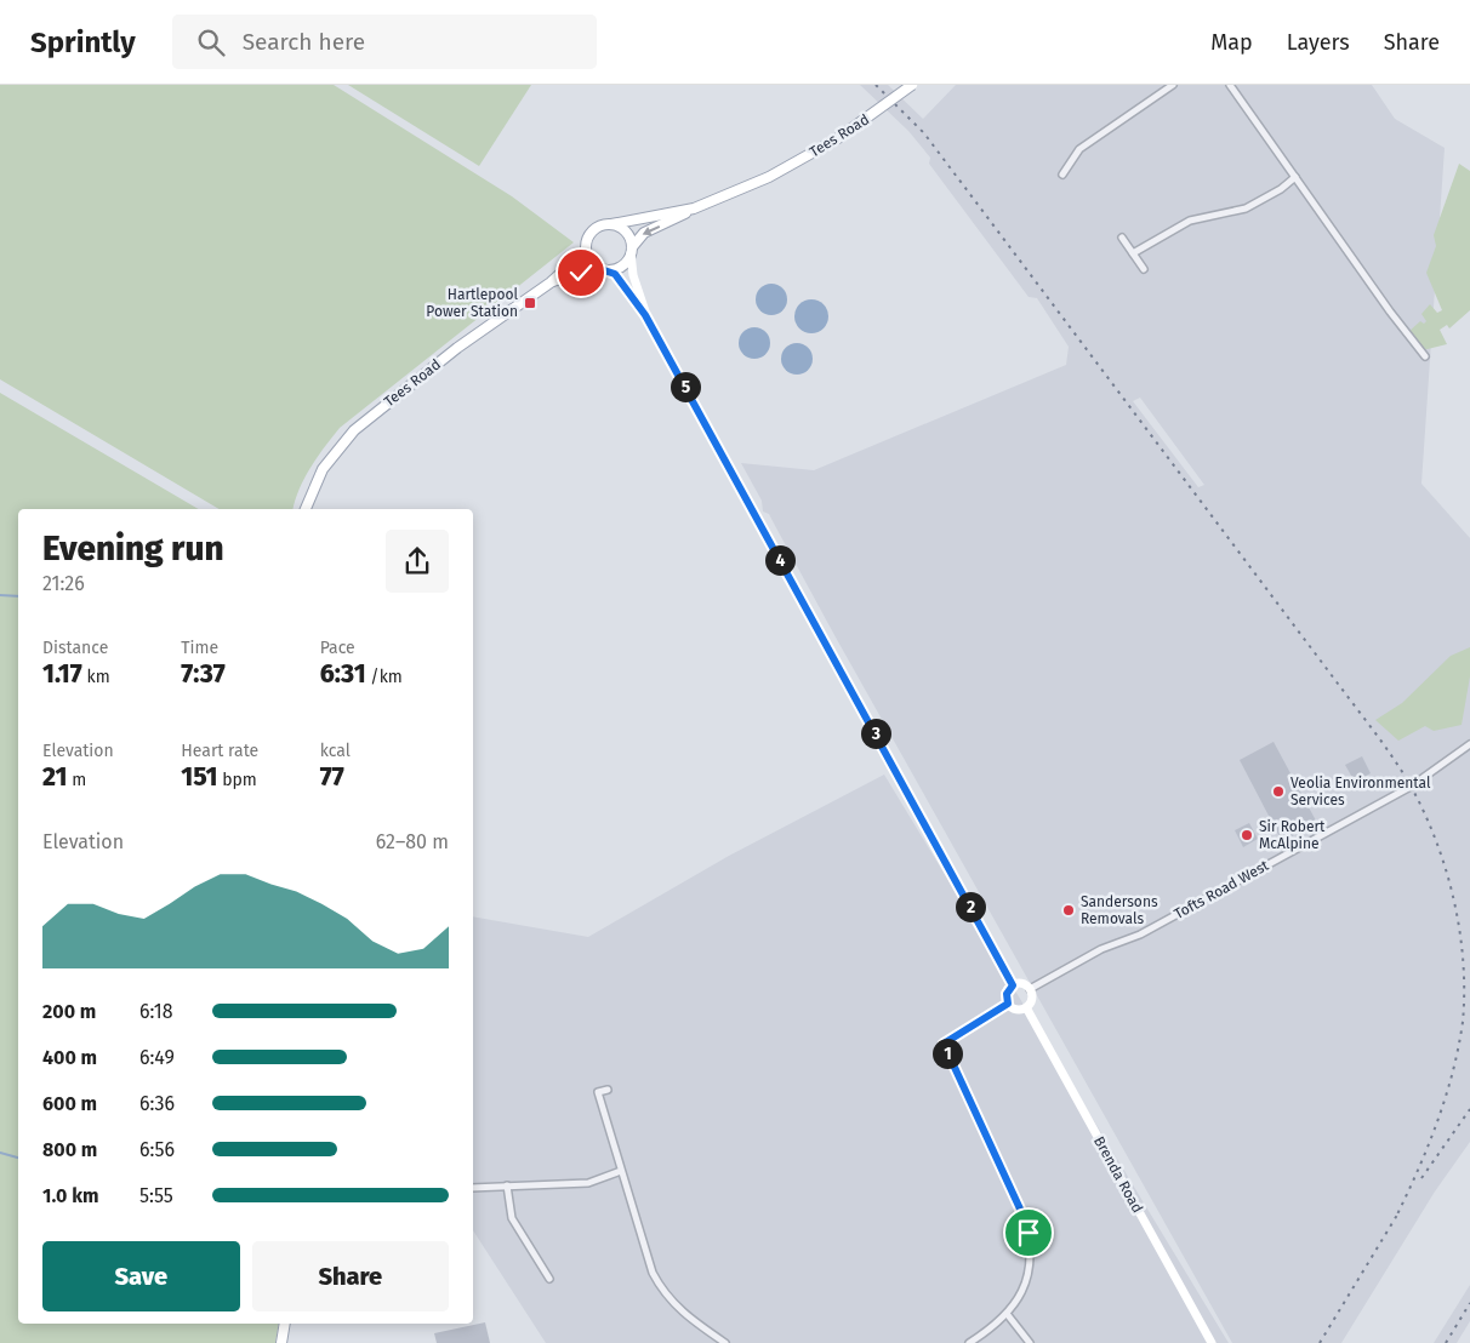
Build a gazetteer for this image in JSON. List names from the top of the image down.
{
  "streets": {
    "main road": ["Tees Road", "Brenda Road"],
    "street": ["Tofts Road West"]
  },
  "crossings": [
    ["Tofts Road West", "Brenda Road"]
  ],
  "places": {
    "transit": ["Hartlepool Power Station"],
    "other": ["Veolia Environmental Services", "Sir Robert McAlpine", "Sandersons Removals"]
  },
  "page": {
    "header": "Sprintly",
    "search": "Search here",
    "nav": ["Map", "Layers", "Share"],
    "pins": [
      "5",
      "4",
      "3",
      "2",
      "1"
    ],
    "heading": ["Evening run", "21:26"],
    "stats": [
      ["Distance", "1.17 km"],
      ["Time", "7:37"],
      ["Pace", "6:31 /km"],
      ["Elevation", "21 m"],
      ["Heart rate", "151 bpm"],
      ["kcal", "77"]
    ],
    "chart": ["Elevation", "62–80 m"],
    "list": [
      {
        "name": "200 m",
        "note": "6:18"
      },
      {
        "name": "400 m",
        "note": "6:49"
      },
      {
        "name": "600 m",
        "note": "6:36"
      },
      {
        "name": "800 m",
        "note": "6:56"
      },
      {
        "name": "1.0 km",
        "note": "5:55"
      }
    ],
    "buttons": ["Save", "Share"]
  }
}
